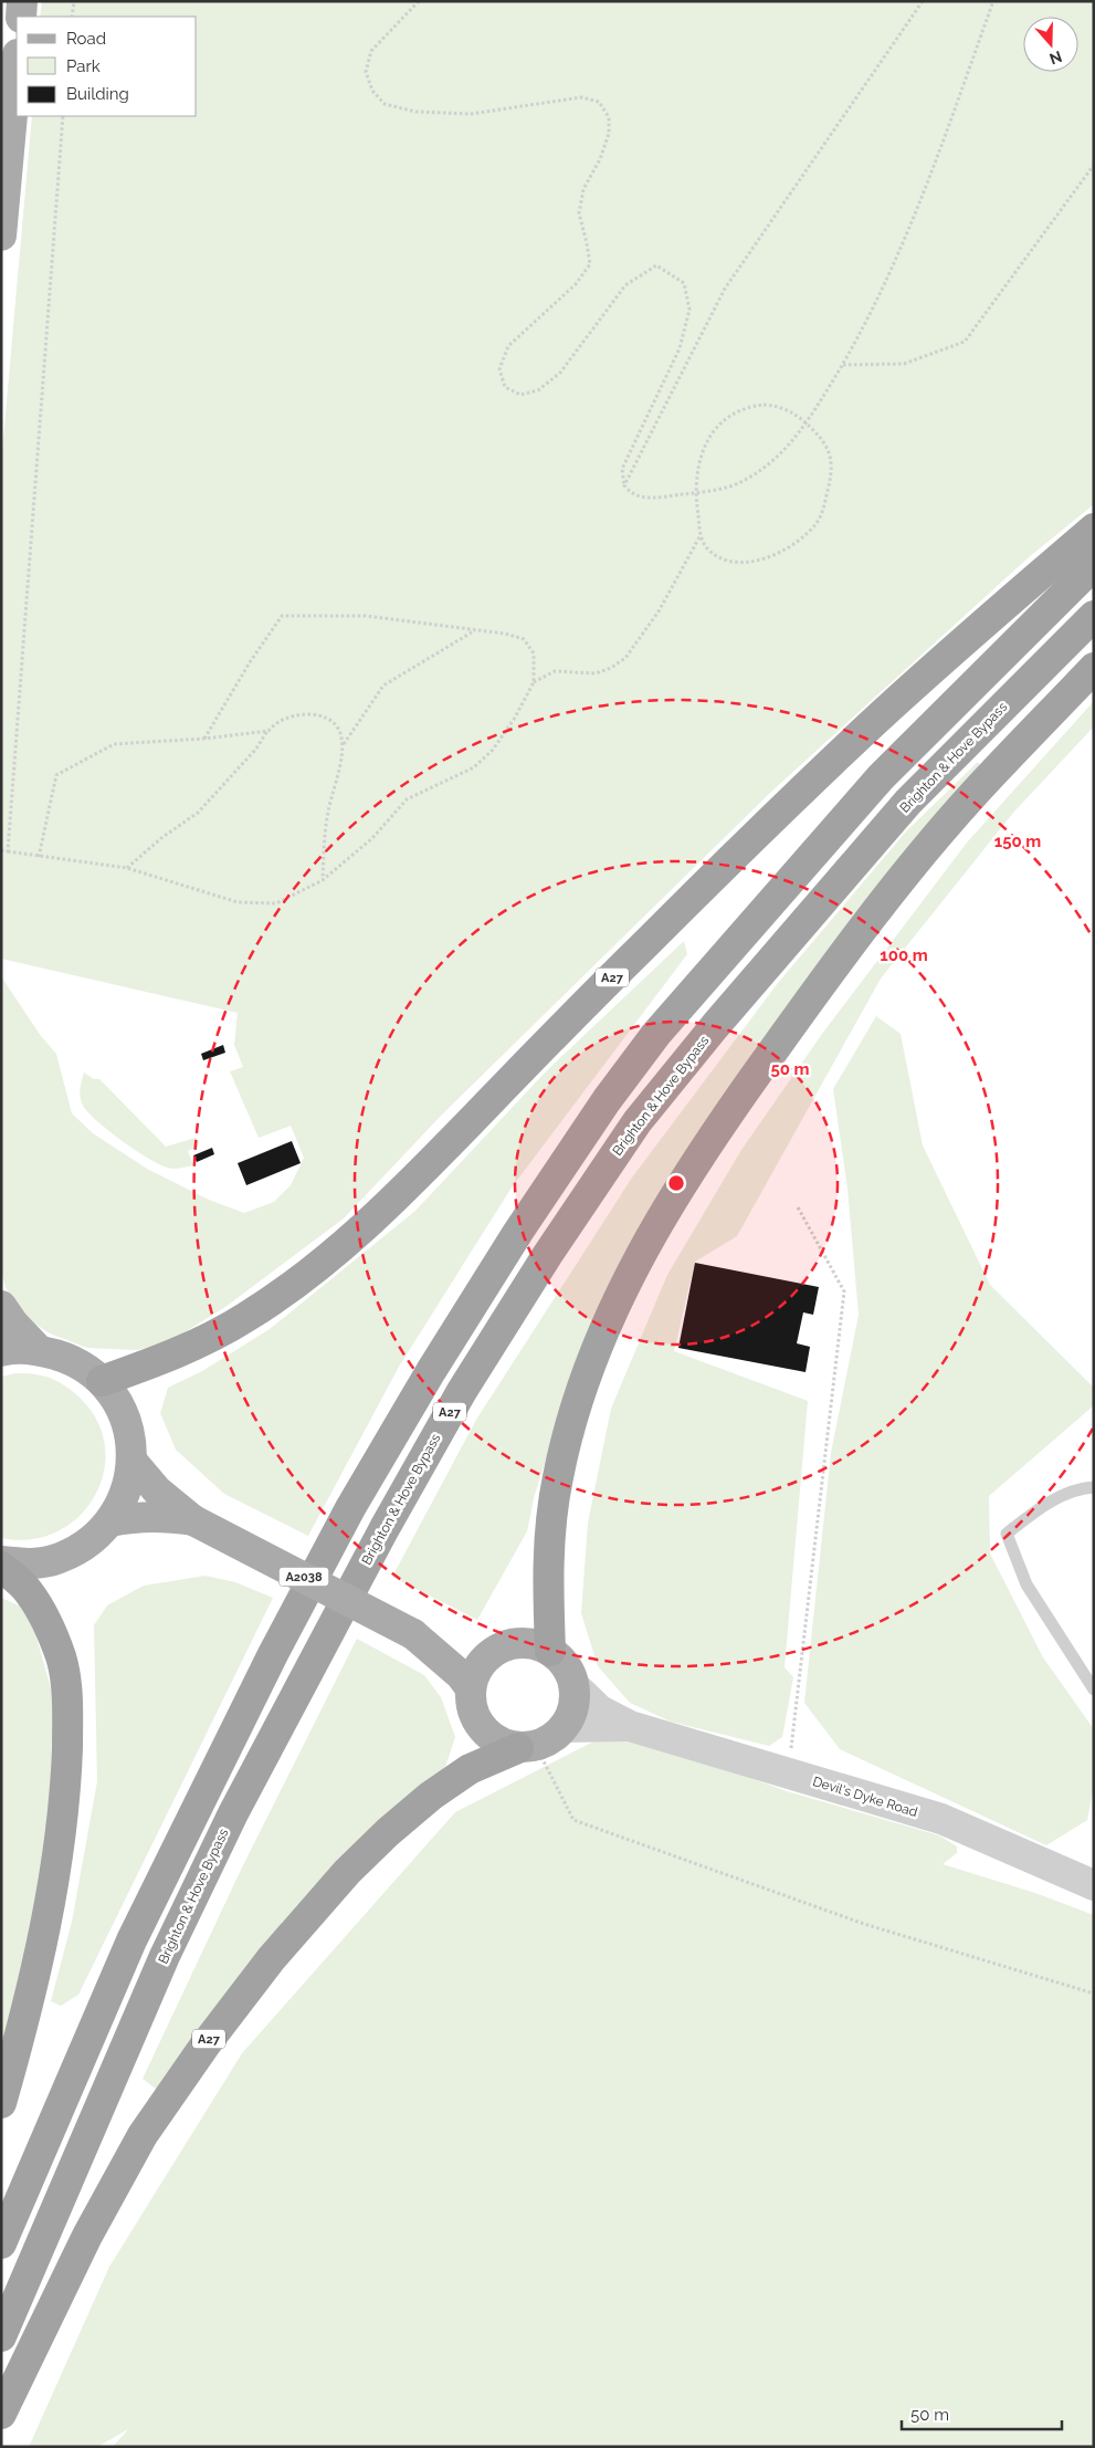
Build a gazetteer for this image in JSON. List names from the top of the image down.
{
  "streets": {
    "highway": ["Brighton & Hove Bypass", "A27"],
    "main road": ["A2038"],
    "street": ["Devil's Dyke Road"]
  },
  "crossings": [
    ["A27", "A2038"],
    ["A27", "Devil's Dyke Road"],
    ["A2038", "Devil's Dyke Road"]
  ],
  "legend": ["Road", "Park", "Building"],
  "scale_bar": "50 m",
  "north": "bottom",
  "rings": ["150 m", "100 m", "50 m"]
}
